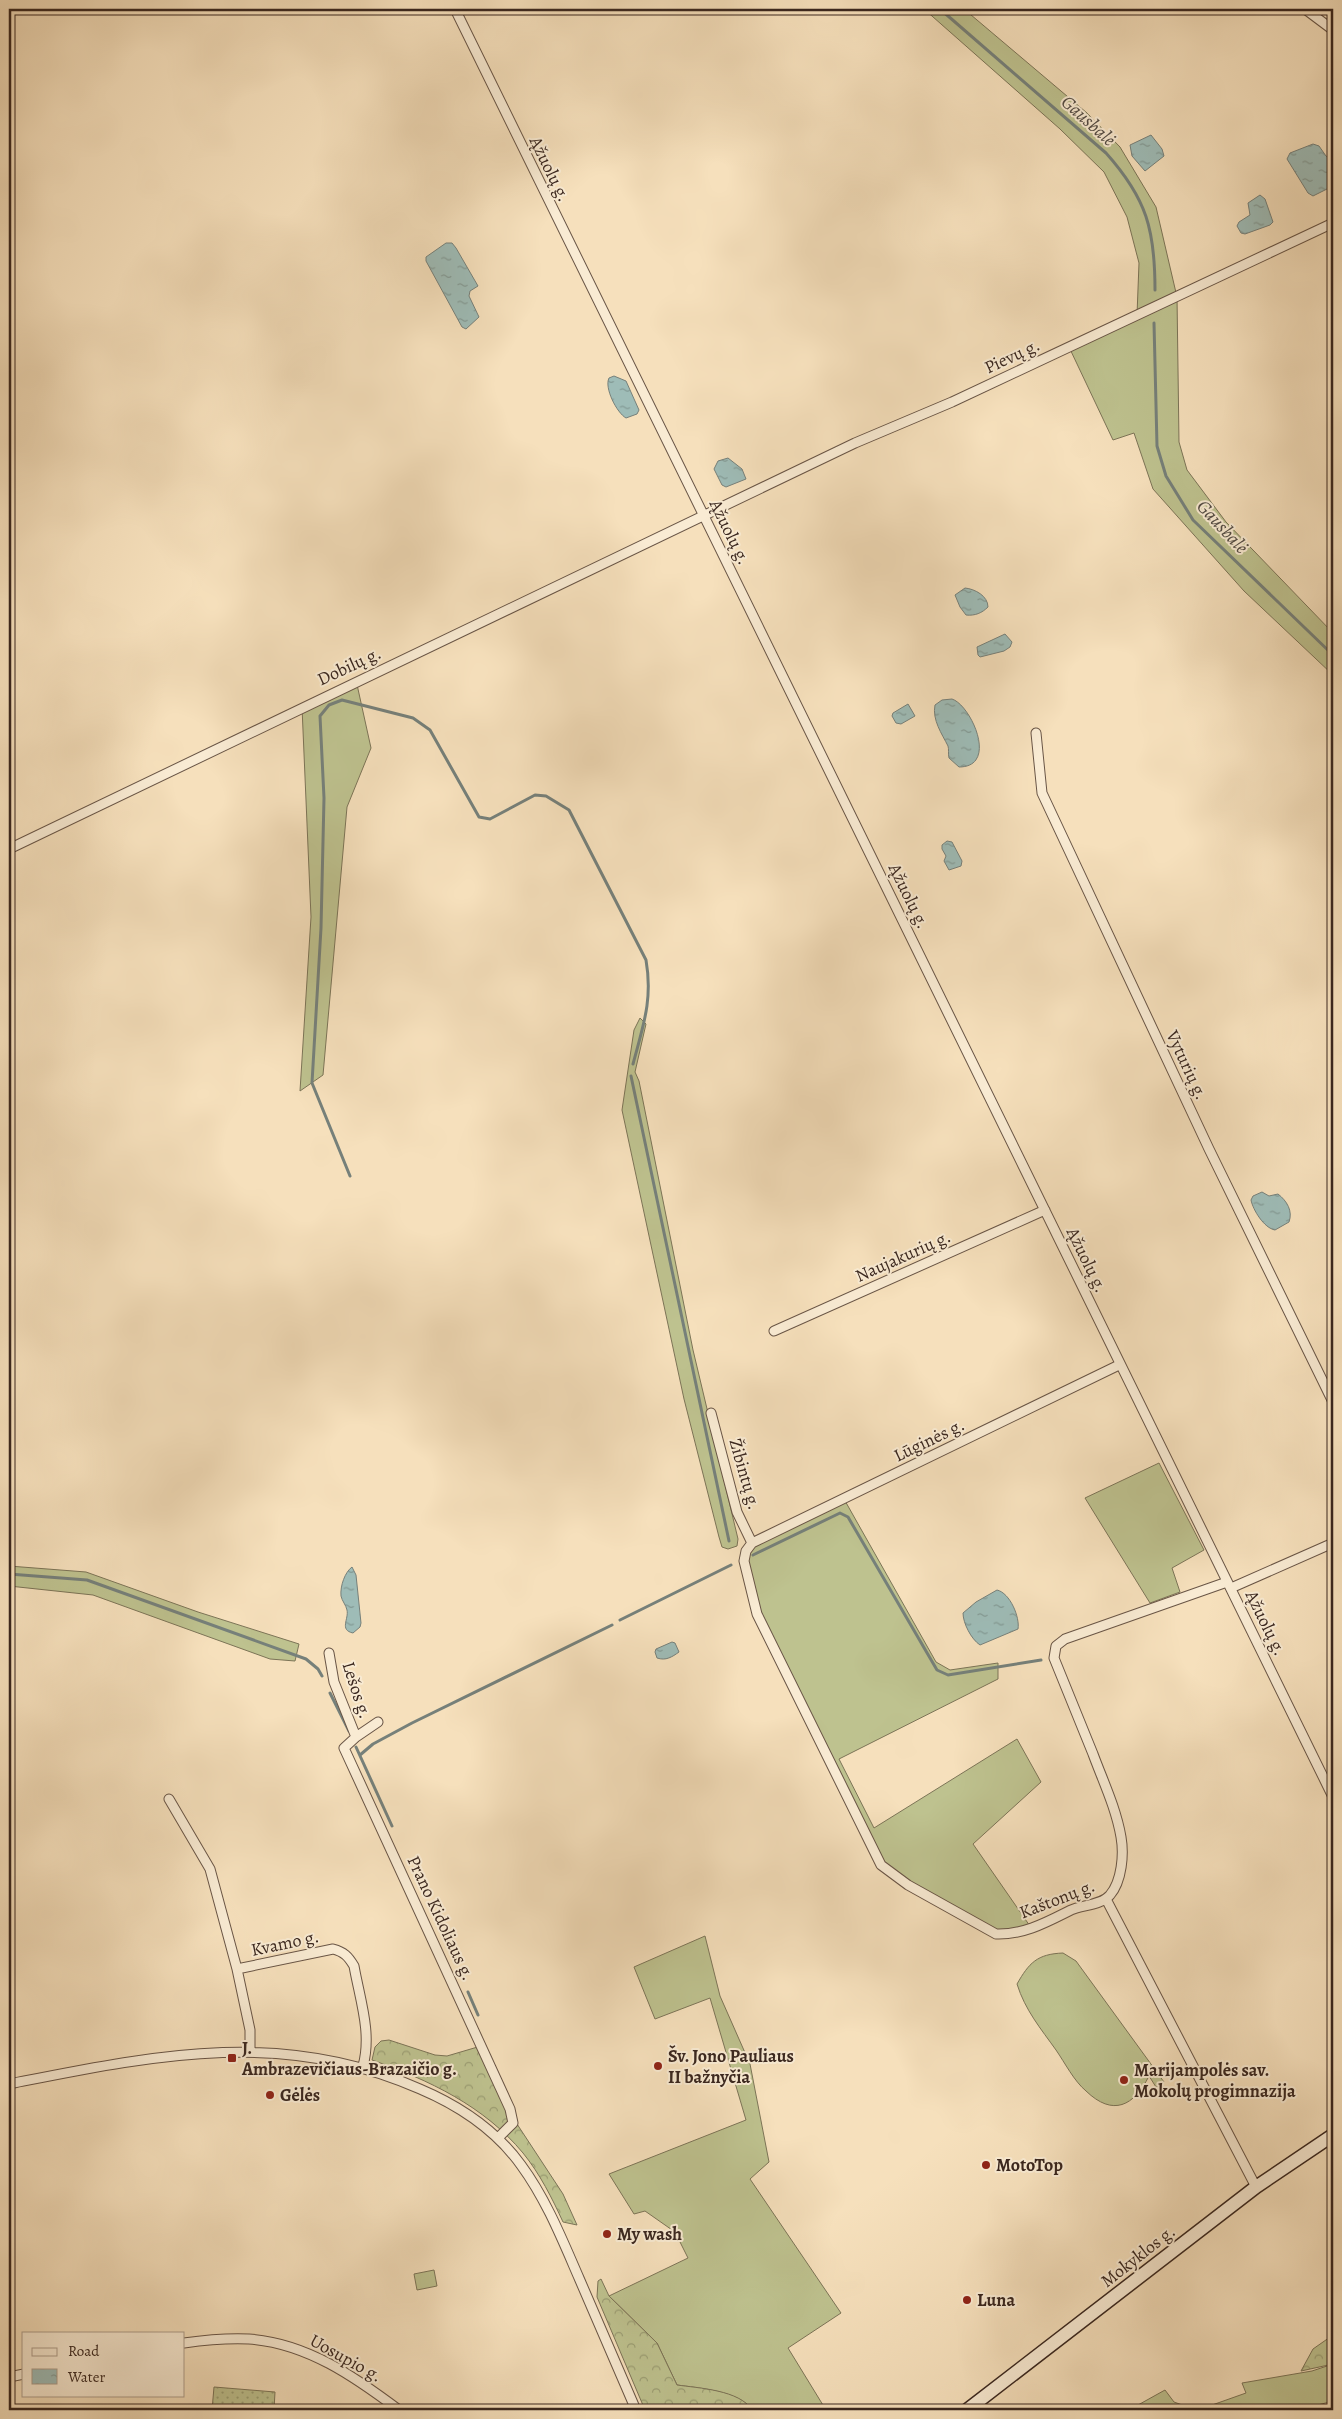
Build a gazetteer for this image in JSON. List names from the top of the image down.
{
  "streets": {
    "main road": ["Mokyklos g."],
    "street": [
      "Ąžuolų g.",
      "Pievų g.",
      "Dobilų g.",
      "Vyturių g.",
      "Naujakurių g.",
      "Lūginės g.",
      "Žibintų g.",
      "Lešos g.",
      "Kaštonų g.",
      "Prano Kidoliaus g.",
      "Kvamo g.",
      "Uosupio g."
    ]
  },
  "crossings": [
    ["Ąžuolų g.", "Pievų g."],
    ["Ąžuolų g.", "Dobilų g."],
    ["Ąžuolų g.", "Naujakurių g."],
    ["Ąžuolų g.", "Lūginės g."],
    ["Ąžuolų g.", "Kaštonų g."],
    ["Pievų g.", "Dobilų g."],
    ["Lūginės g.", "Žibintų g."],
    ["Lūginės g.", "Kaštonų g."],
    ["Žibintų g.", "Kaštonų g."],
    ["Lešos g.", "Prano Kidoliaus g."]
  ],
  "water": ["Gausbalė"],
  "places": {
    "transit": ["J. Ambrazevičiaus-Brazaičio g."],
    "other": [
      "Šv. Jono Pauliaus II bažnyčia",
      "Marijampolės sav. Mokolų progimnazija",
      "Gėlės",
      "MotoTop",
      "My wash",
      "Luna"
    ]
  },
  "legend": ["Road", "Water"]
}
